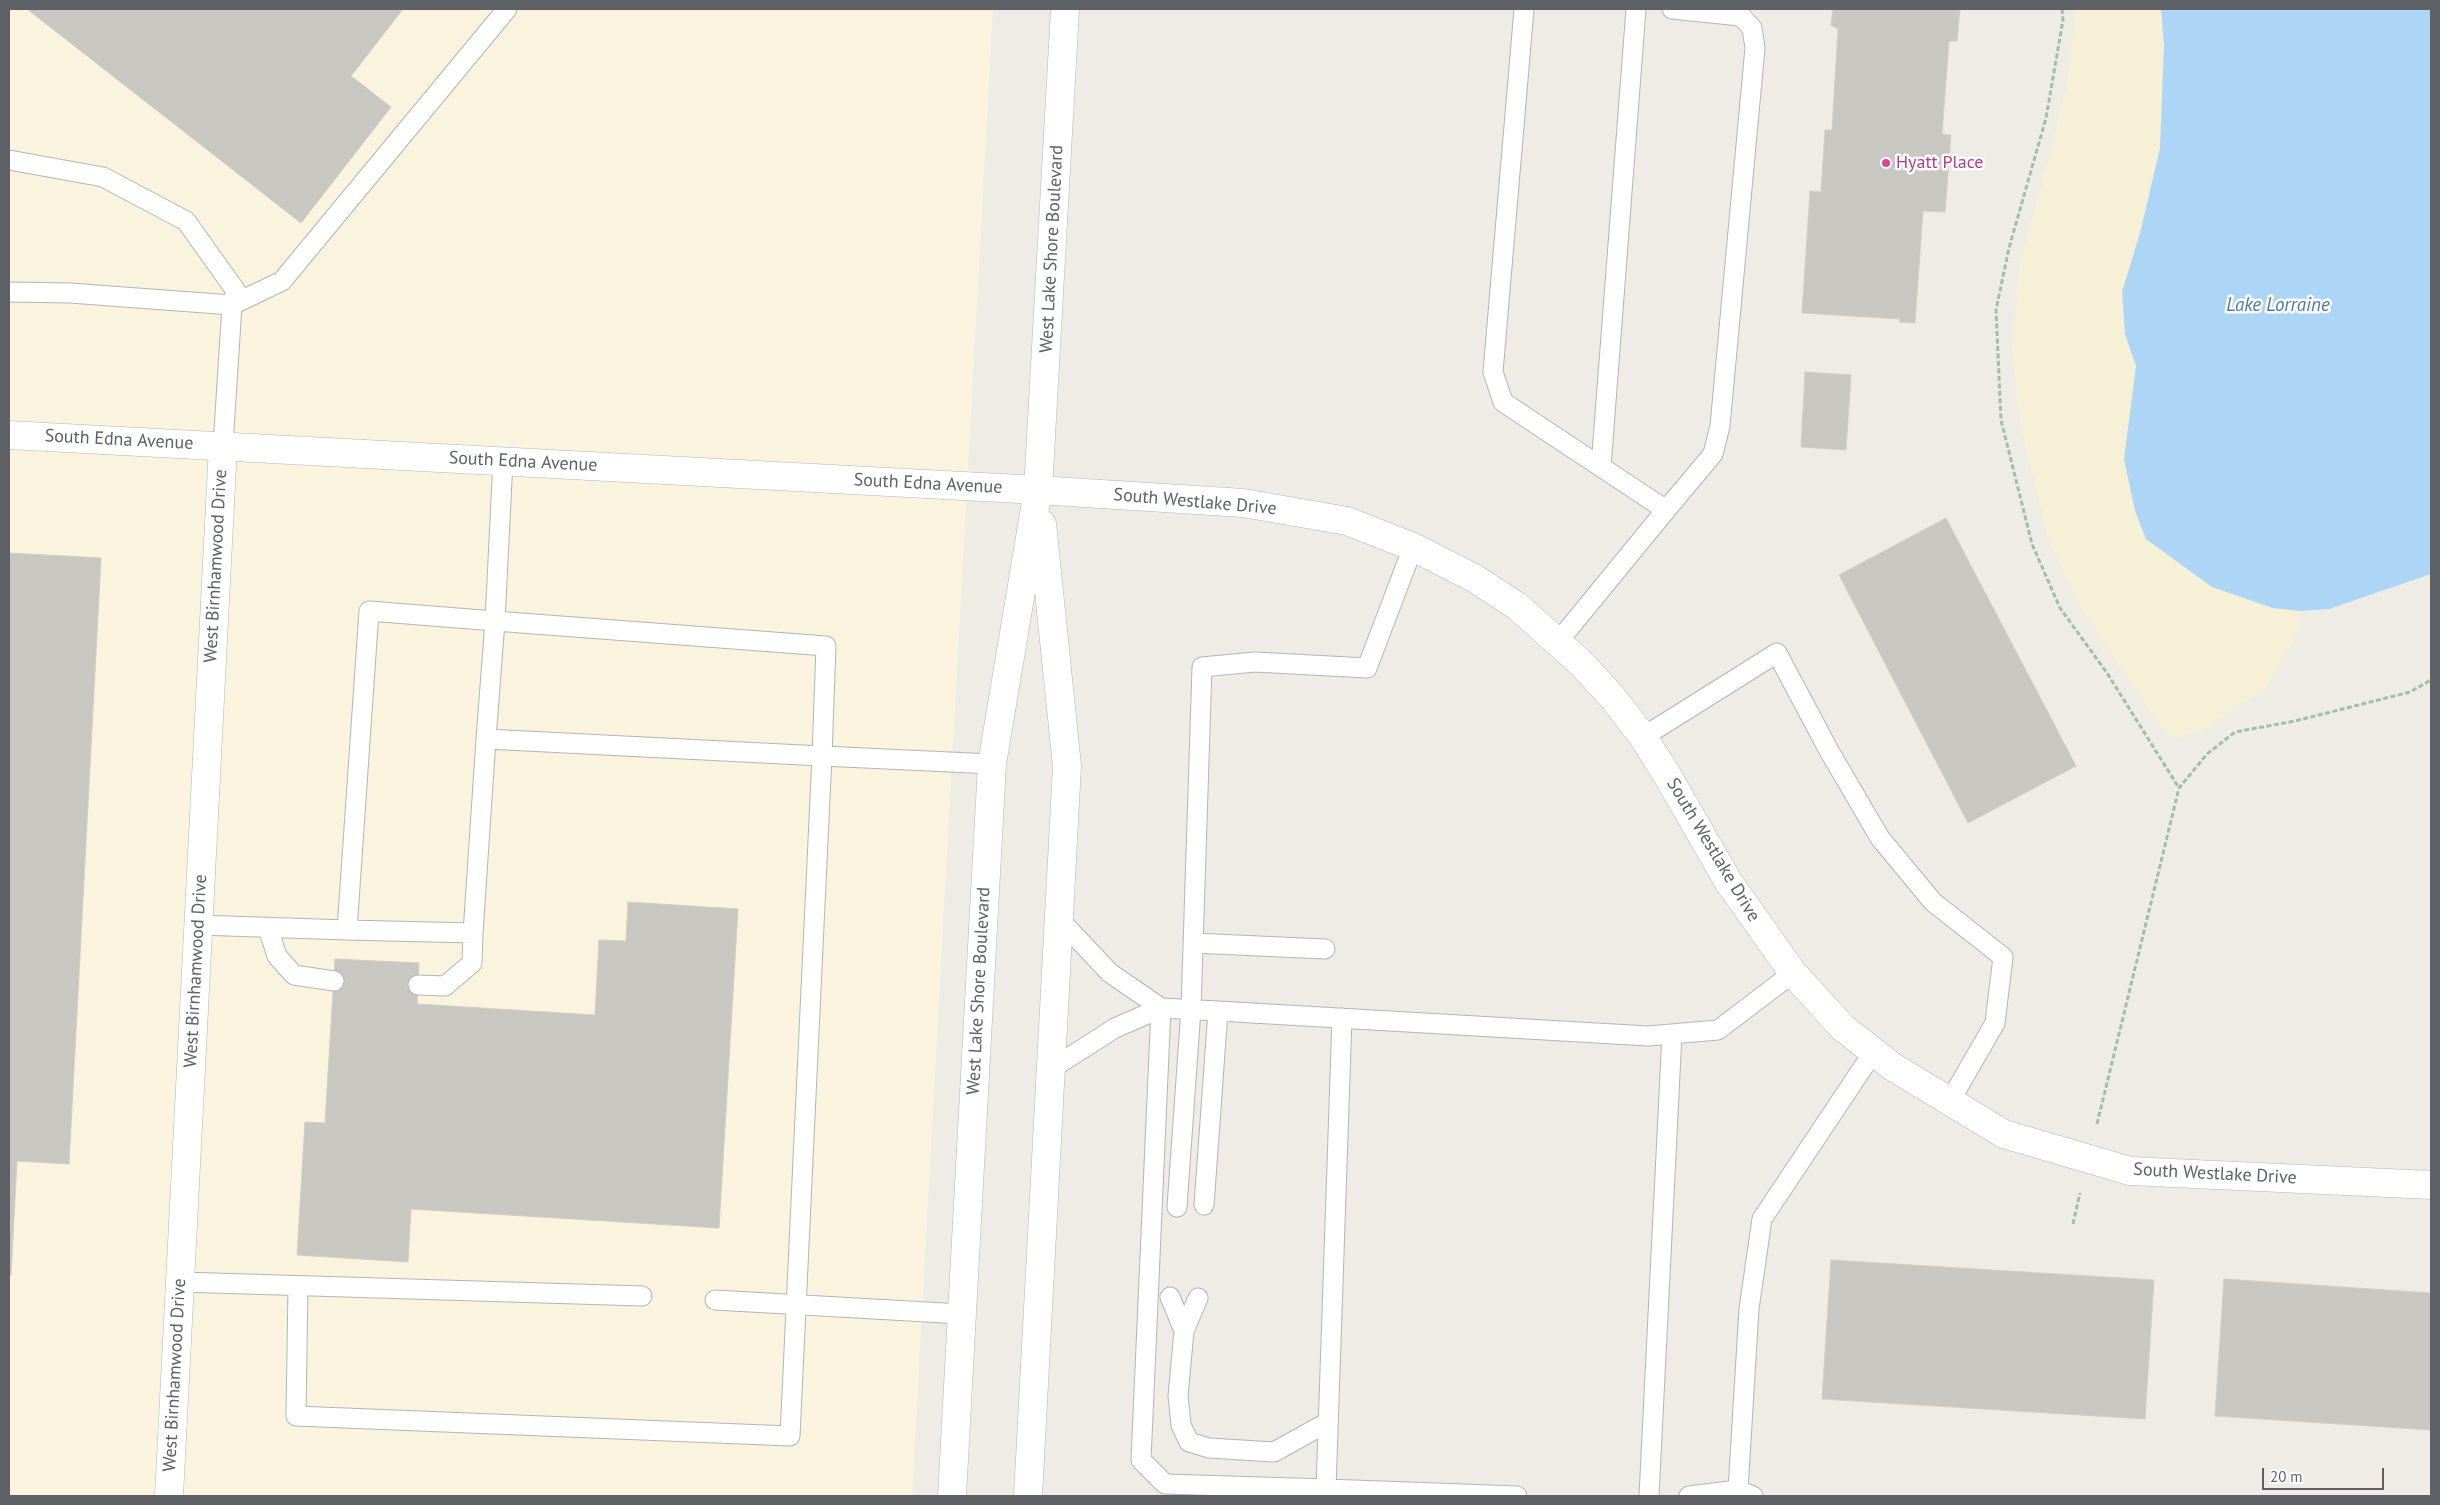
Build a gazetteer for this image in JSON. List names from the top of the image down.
{
  "streets": {
    "street": [
      "West Lake Shore Boulevard",
      "South Edna Avenue",
      "South Westlake Drive",
      "West Birnhamwood Drive"
    ]
  },
  "crossings": [
    ["West Lake Shore Boulevard", "South Edna Avenue"],
    ["West Lake Shore Boulevard", "South Westlake Drive"],
    ["South Edna Avenue", "South Westlake Drive"],
    ["South Edna Avenue", "West Birnhamwood Drive"]
  ],
  "water": ["Lake Lorraine"],
  "places": ["Hyatt Place"],
  "scale_bar": "20 m"
}
